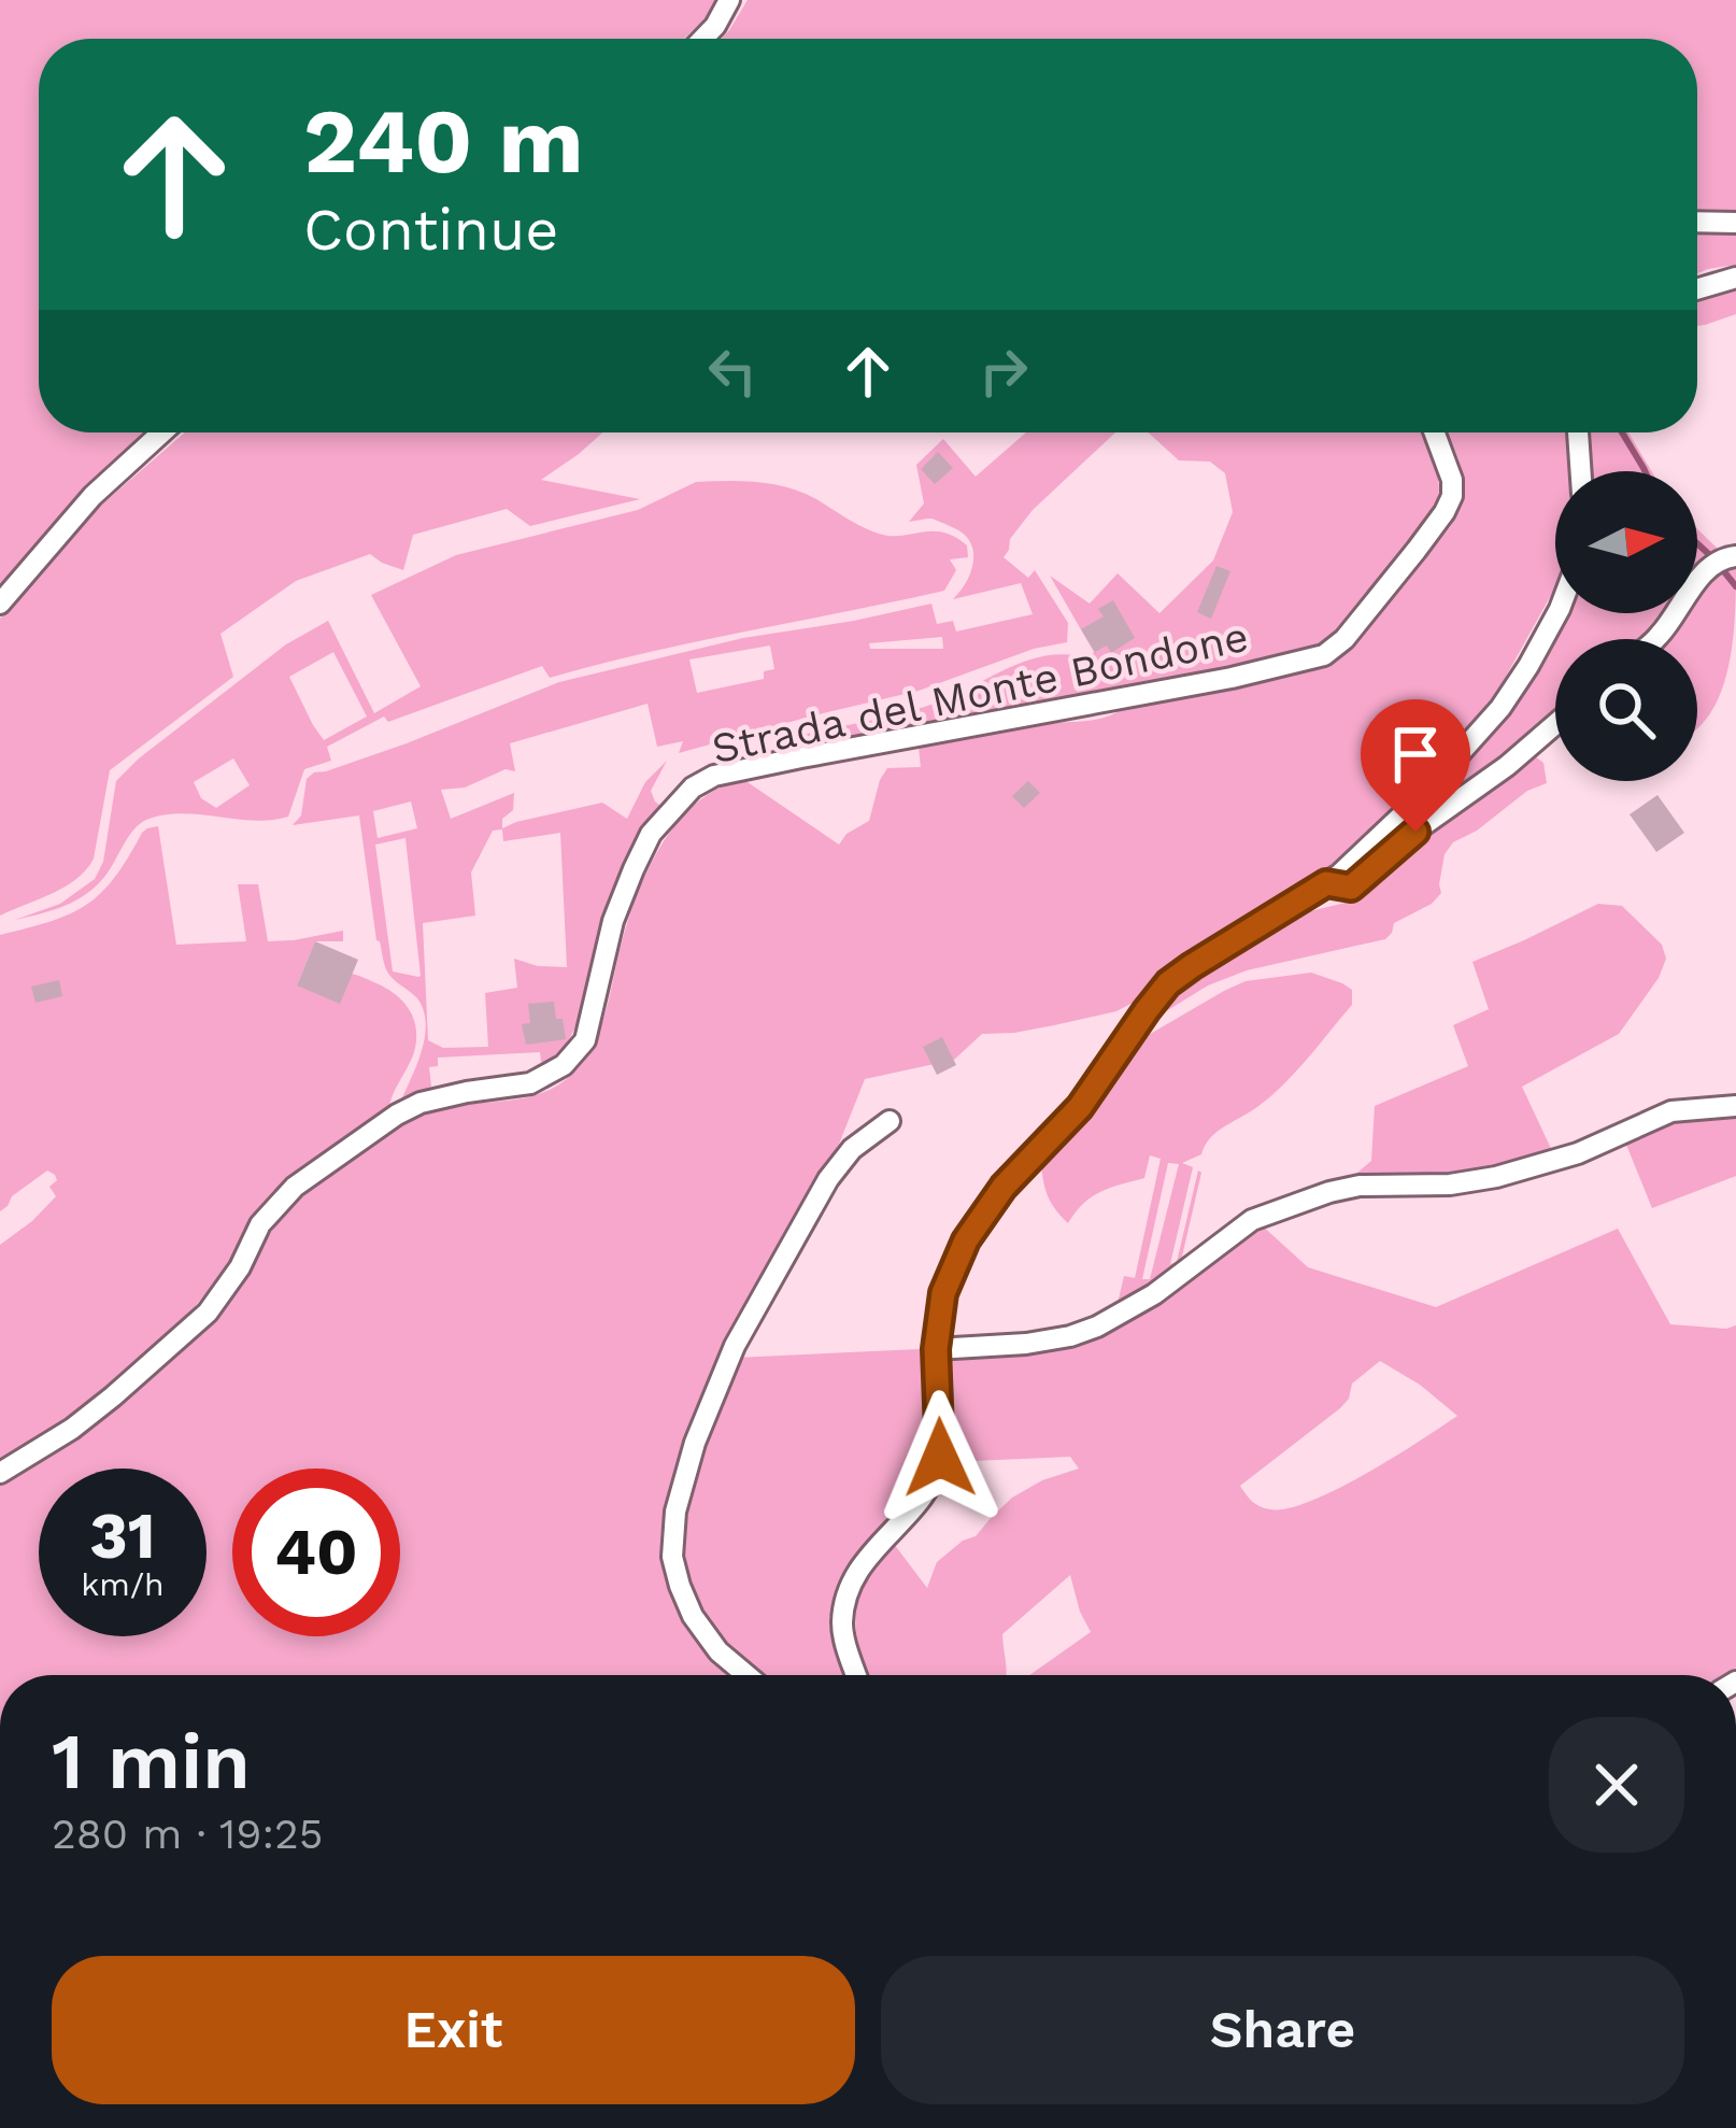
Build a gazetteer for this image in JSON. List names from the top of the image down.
{
  "streets": {
    "street": ["Strada del Monte Bondone"]
  },
  "north": "right",
  "page": {
    "turn": ["240 m", "Continue"],
    "speed": "31 km/h",
    "limit": "40",
    "heading": ["1 min", "280 m · 19:25"],
    "buttons": ["Exit", "Share"]
  }
}
